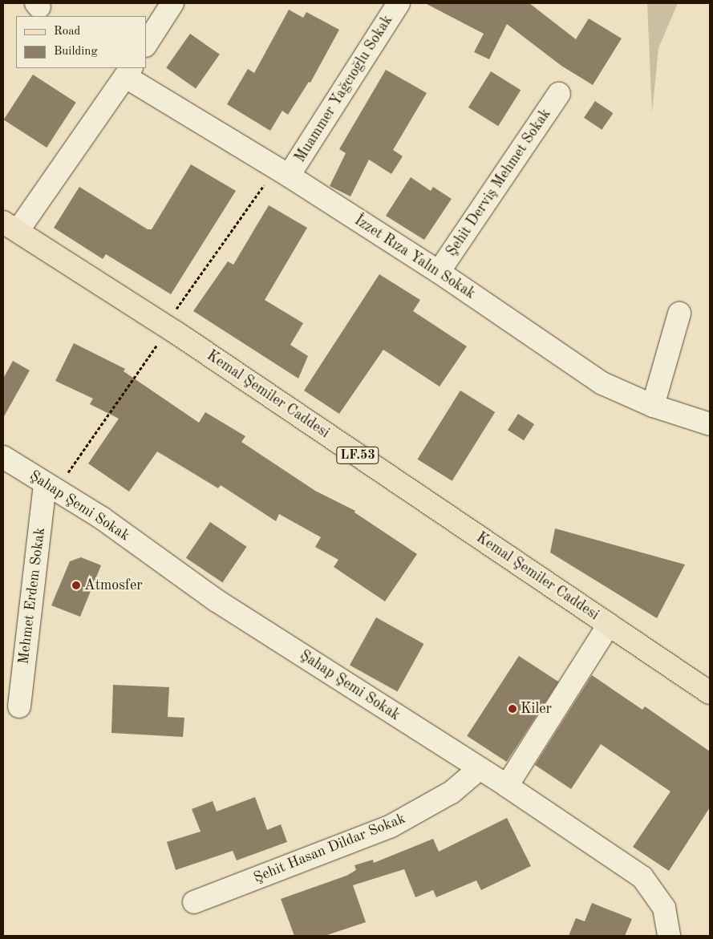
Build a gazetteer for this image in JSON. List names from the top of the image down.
{
  "streets": {
    "main road": ["Kemal Şemiler Caddesi", "LF.53"],
    "street": [
      "Muammer Yağcıoğlu Sokak",
      "Şehit Derviş Mehmet Sokak",
      "İzzet Rıza Yalın Sokak",
      "Şahap Şemi Sokak",
      "Mehmet Erdem Sokak",
      "Şehit Hasan Dildar Sokak"
    ]
  },
  "crossings": [
    ["Muammer Yağcıoğlu Sokak", "İzzet Rıza Yalın Sokak"],
    ["Şehit Derviş Mehmet Sokak", "İzzet Rıza Yalın Sokak"],
    ["Şahap Şemi Sokak", "Mehmet Erdem Sokak"],
    ["Şahap Şemi Sokak", "Şehit Hasan Dildar Sokak"]
  ],
  "places": ["Atmosfer", "Kiler"],
  "legend": ["Road", "Building"]
}
